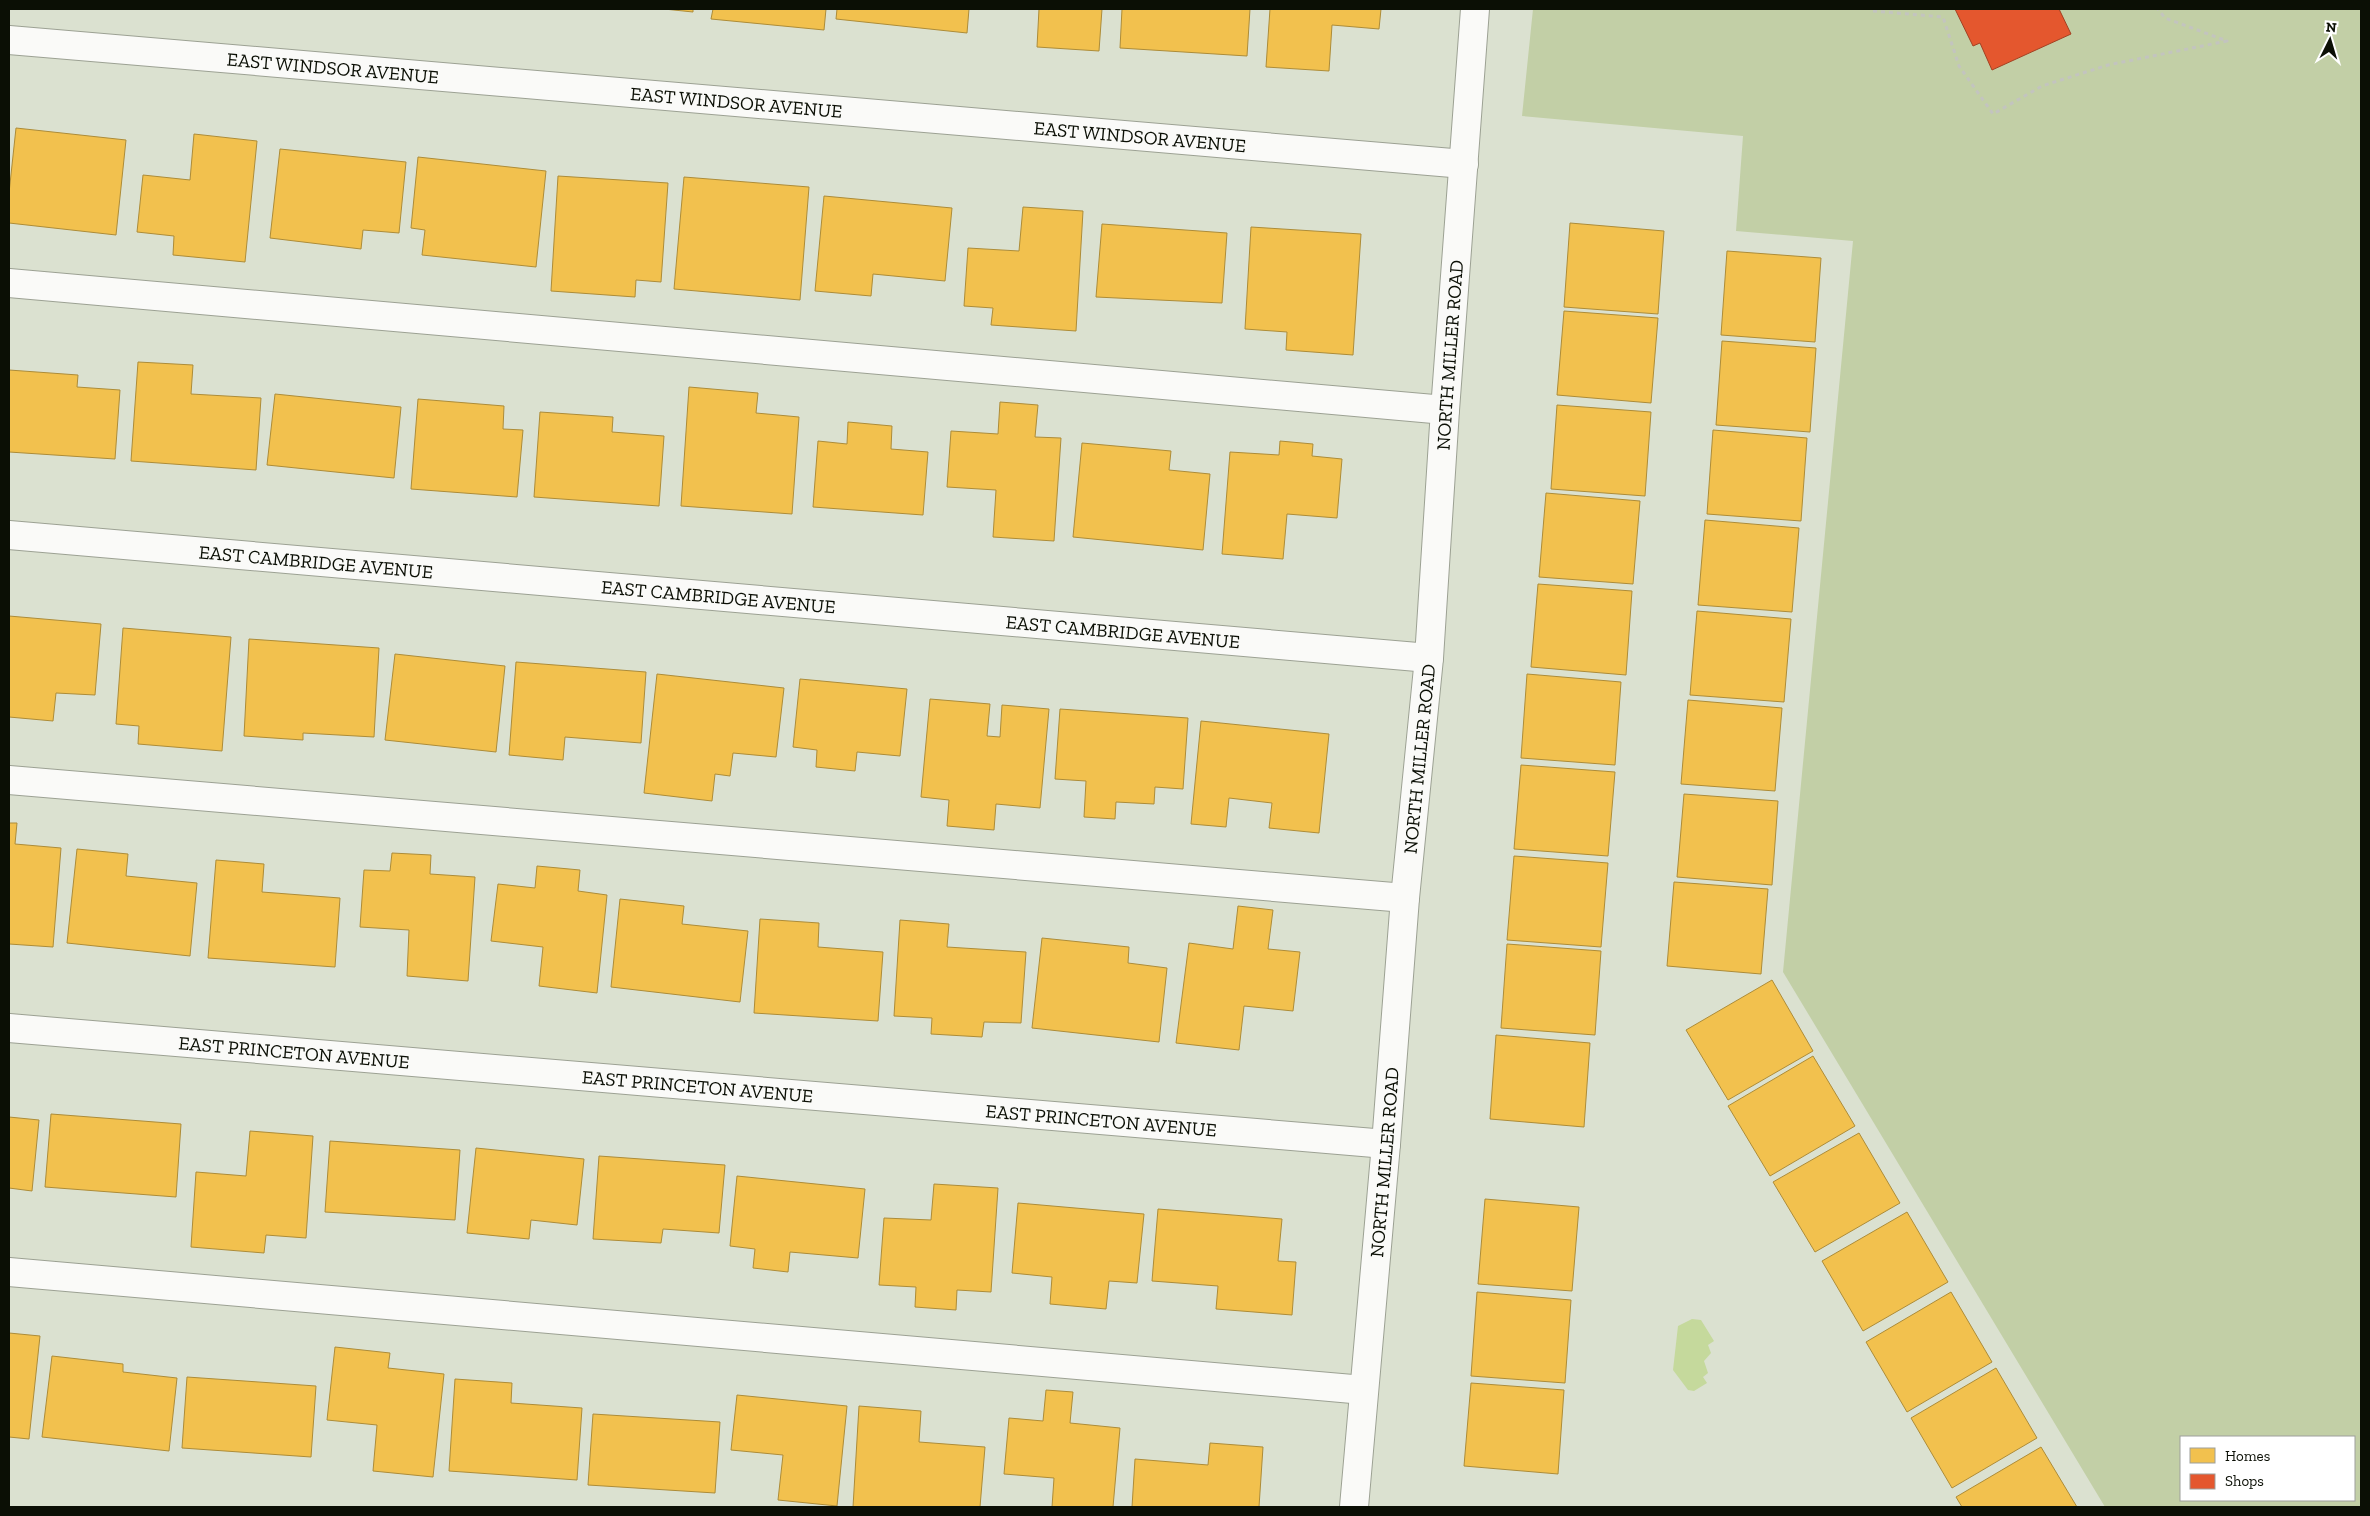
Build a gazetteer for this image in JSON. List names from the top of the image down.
{
  "streets": {
    "street": [
      "EAST WINDSOR AVENUE",
      "NORTH MILLER ROAD",
      "EAST CAMBRIDGE AVENUE",
      "EAST PRINCETON AVENUE"
    ]
  },
  "crossings": [
    ["EAST WINDSOR AVENUE", "NORTH MILLER ROAD"],
    ["NORTH MILLER ROAD", "EAST CAMBRIDGE AVENUE"],
    ["NORTH MILLER ROAD", "EAST PRINCETON AVENUE"]
  ],
  "legend": ["Homes", "Shops"],
  "north": "top"
}
